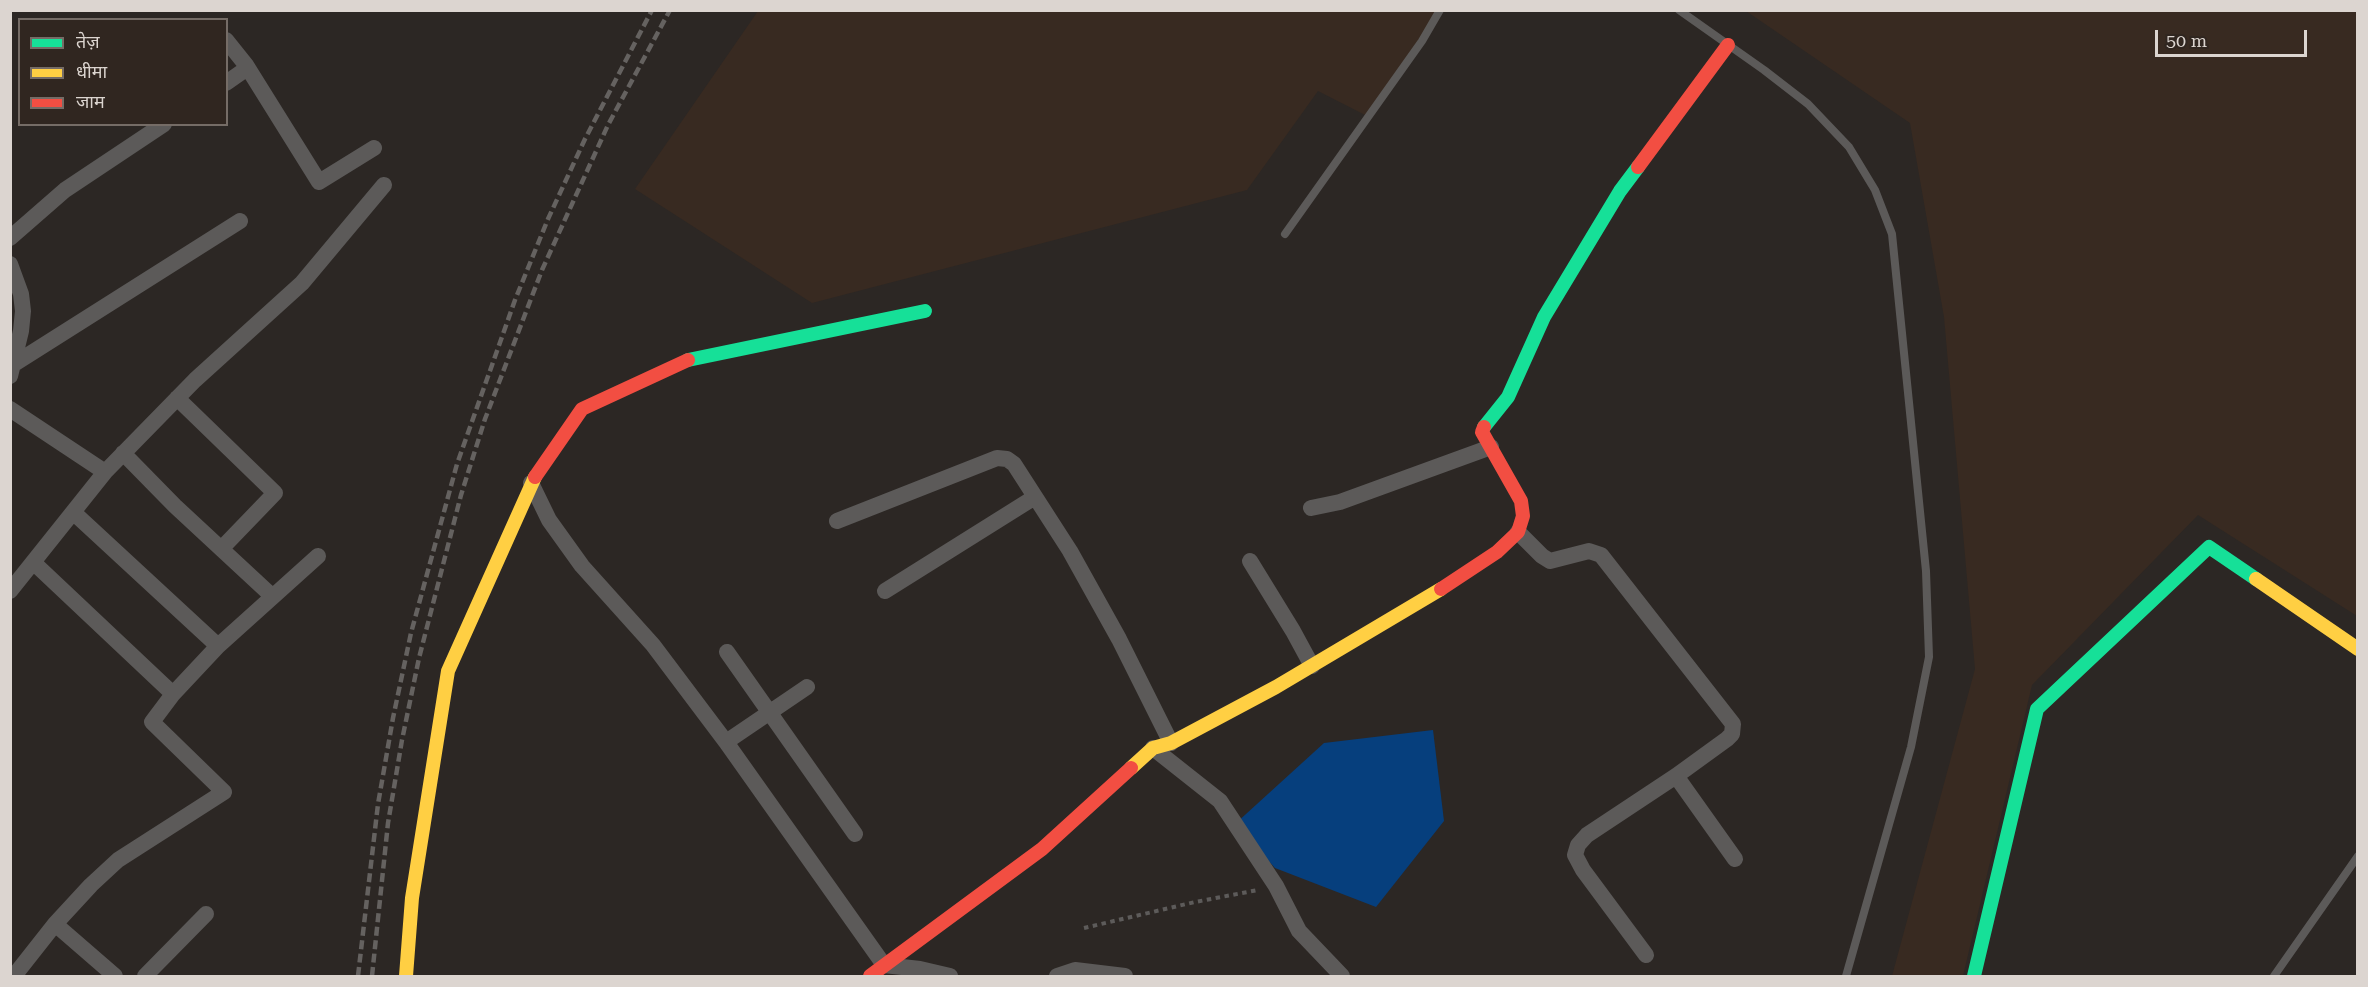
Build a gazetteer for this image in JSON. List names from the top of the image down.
{
  "legend": ["तेज़", "धीमा", "जाम"],
  "scale_bar": "50 m"
}
